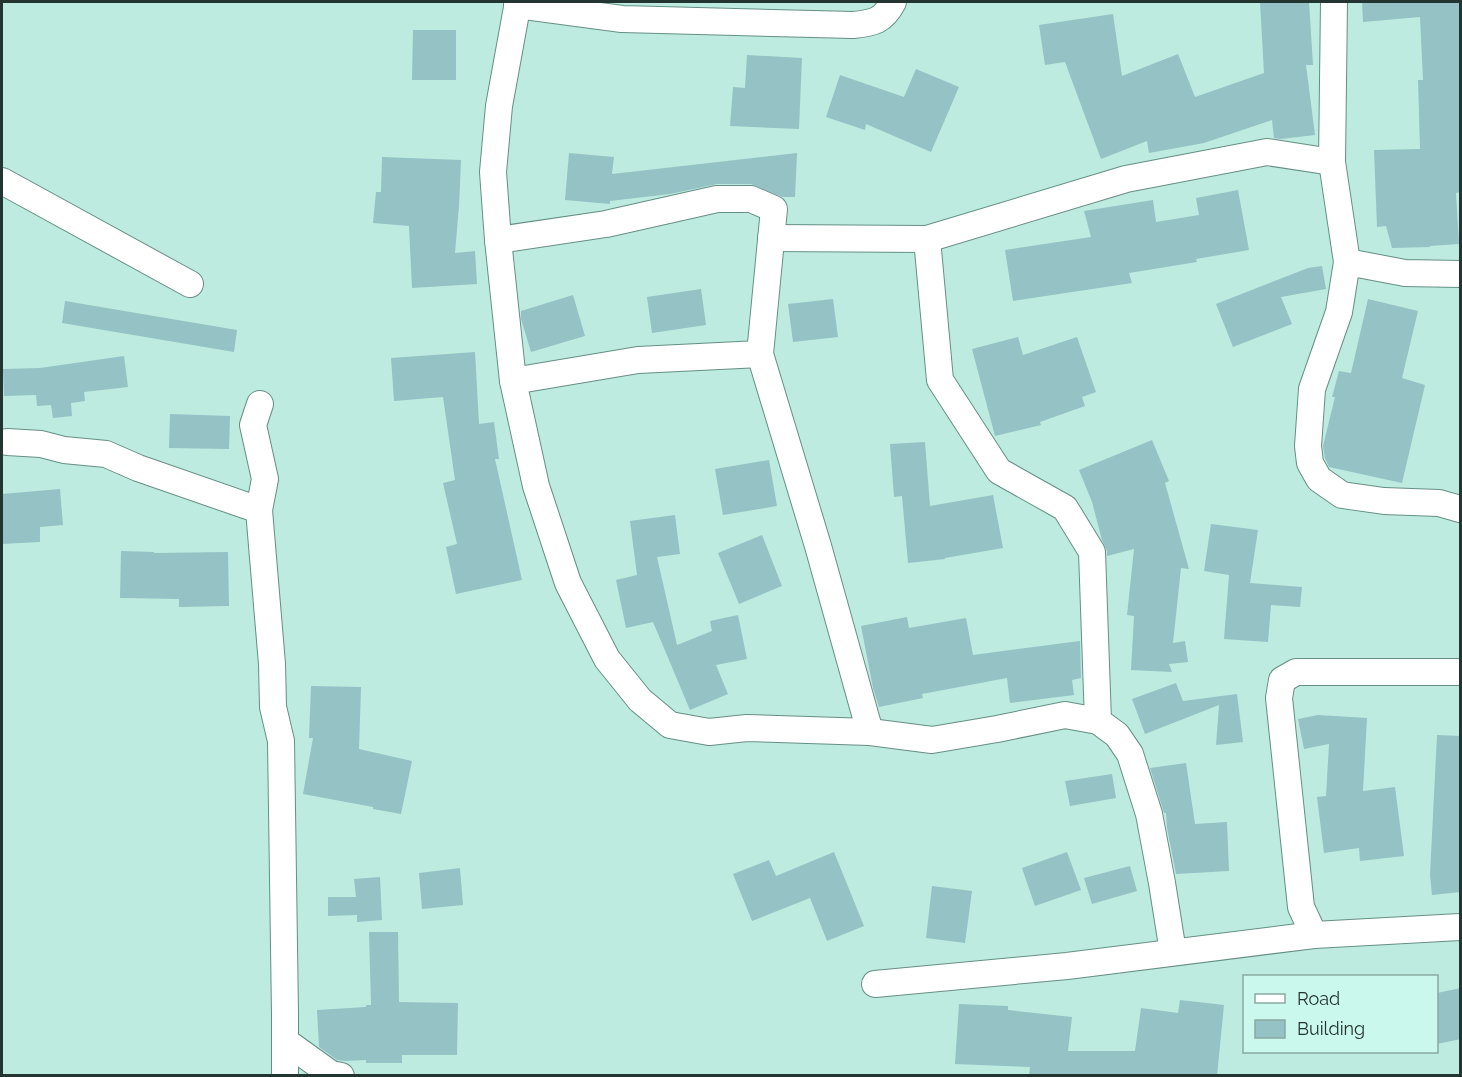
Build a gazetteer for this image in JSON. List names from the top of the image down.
{
  "legend": ["Road", "Building"]
}
